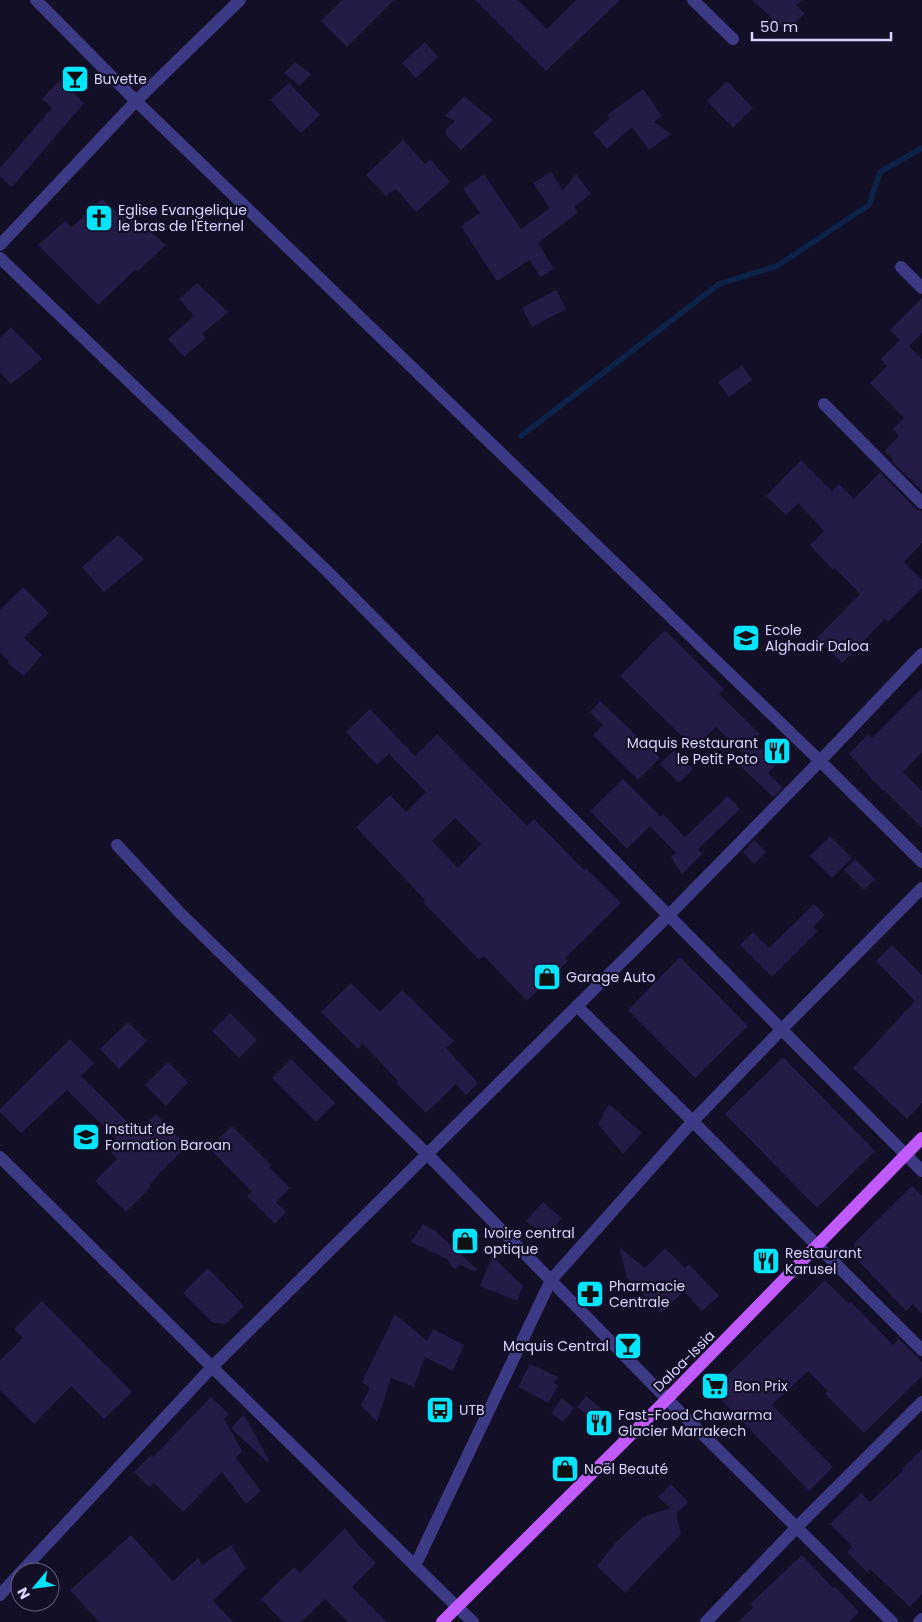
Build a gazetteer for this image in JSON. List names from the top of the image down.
{
  "streets": {
    "main road": ["Daloa-Issia"]
  },
  "places": {
    "bar": ["Buvette", "Maquis Central"],
    "church": ["Eglise Evangelique le bras de l'Eternel"],
    "school or university": ["Ecole Alghadir Daloa", "Institut de Formation Baroan"],
    "restaurant": ["Maquis Restaurant le Petit Poto", "Restaurant Karusel", "Fast-Food Chawarma Glacier Marrakech"],
    "shop": ["Garage Auto", "Ivoire central optique", "Noël Beauté"],
    "pharmacy": ["Pharmacie Centrale"],
    "supermarket": ["Bon Prix"],
    "bus stop": ["UTB"]
  },
  "scale_bar": "50 m",
  "north": "bottom left"
}
